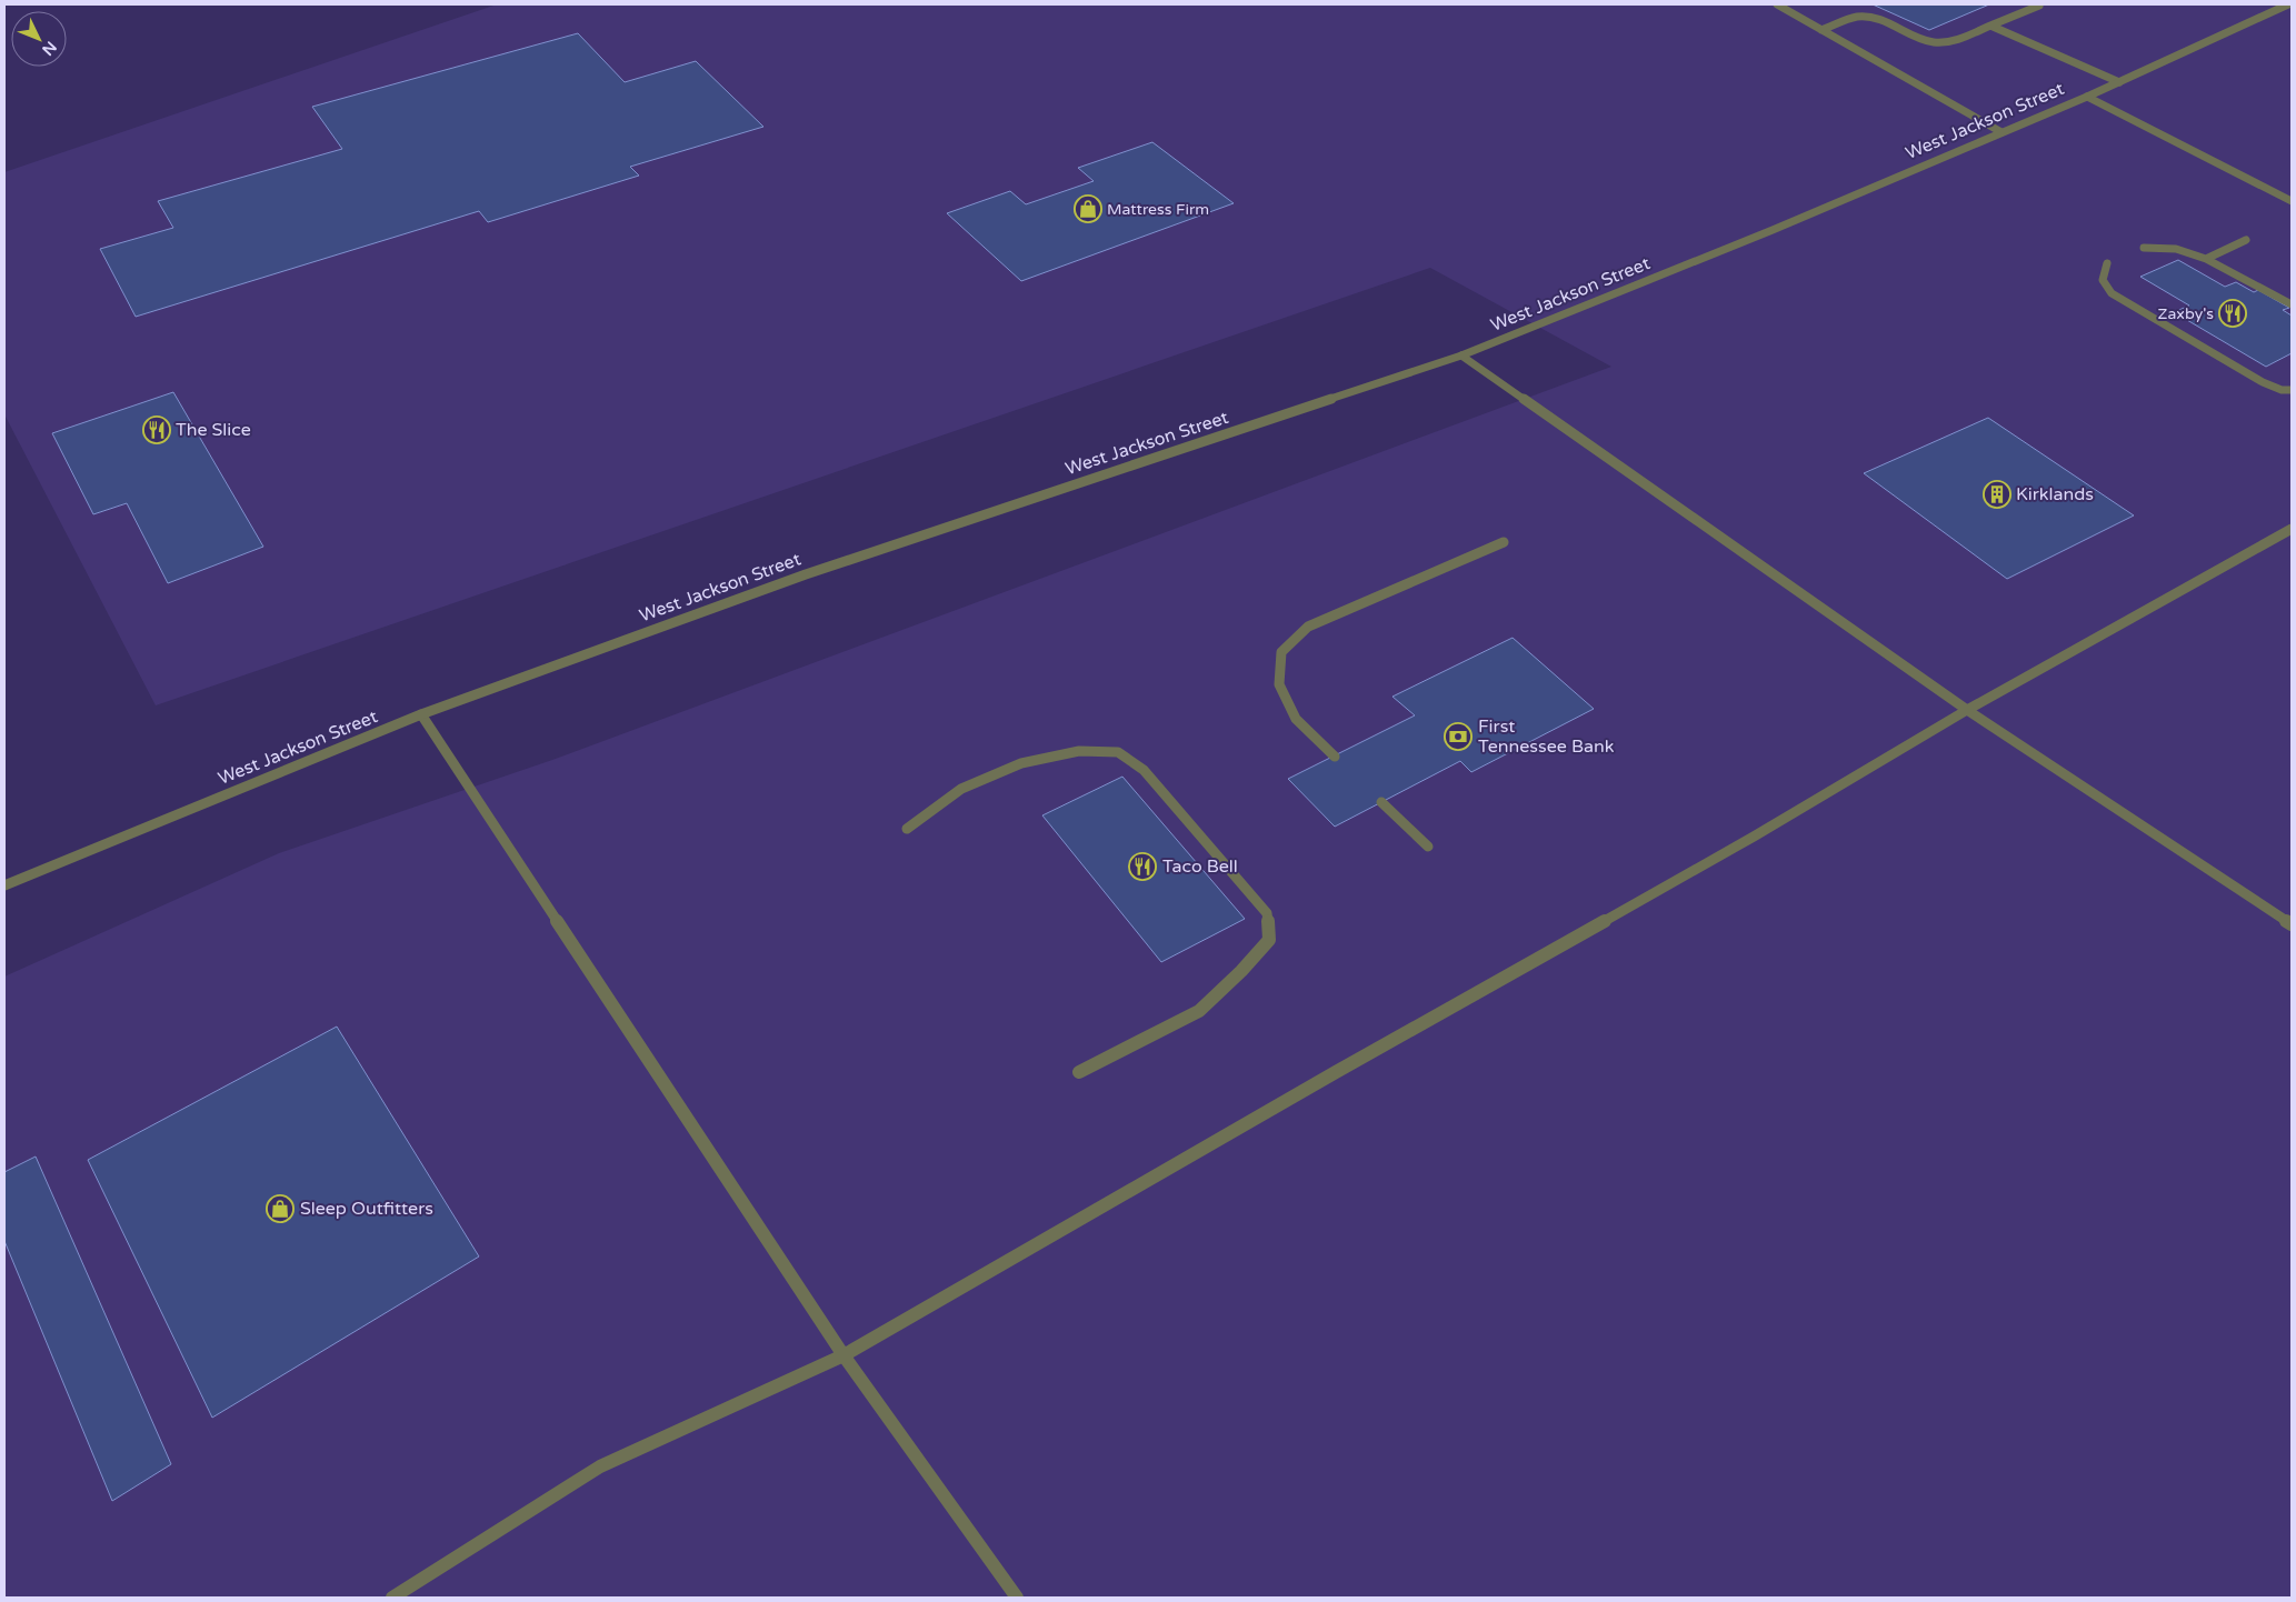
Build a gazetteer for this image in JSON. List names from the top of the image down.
{
  "streets": {
    "street": ["West Jackson Street"]
  },
  "places": {
    "shop": ["Mattress Firm", "Sleep Outfitters"],
    "restaurant": ["Zaxby's", "The Slice", "Taco Bell"],
    "building": ["Kirklands"],
    "bank": ["First Tennessee Bank"]
  },
  "north": "bottom right"
}
